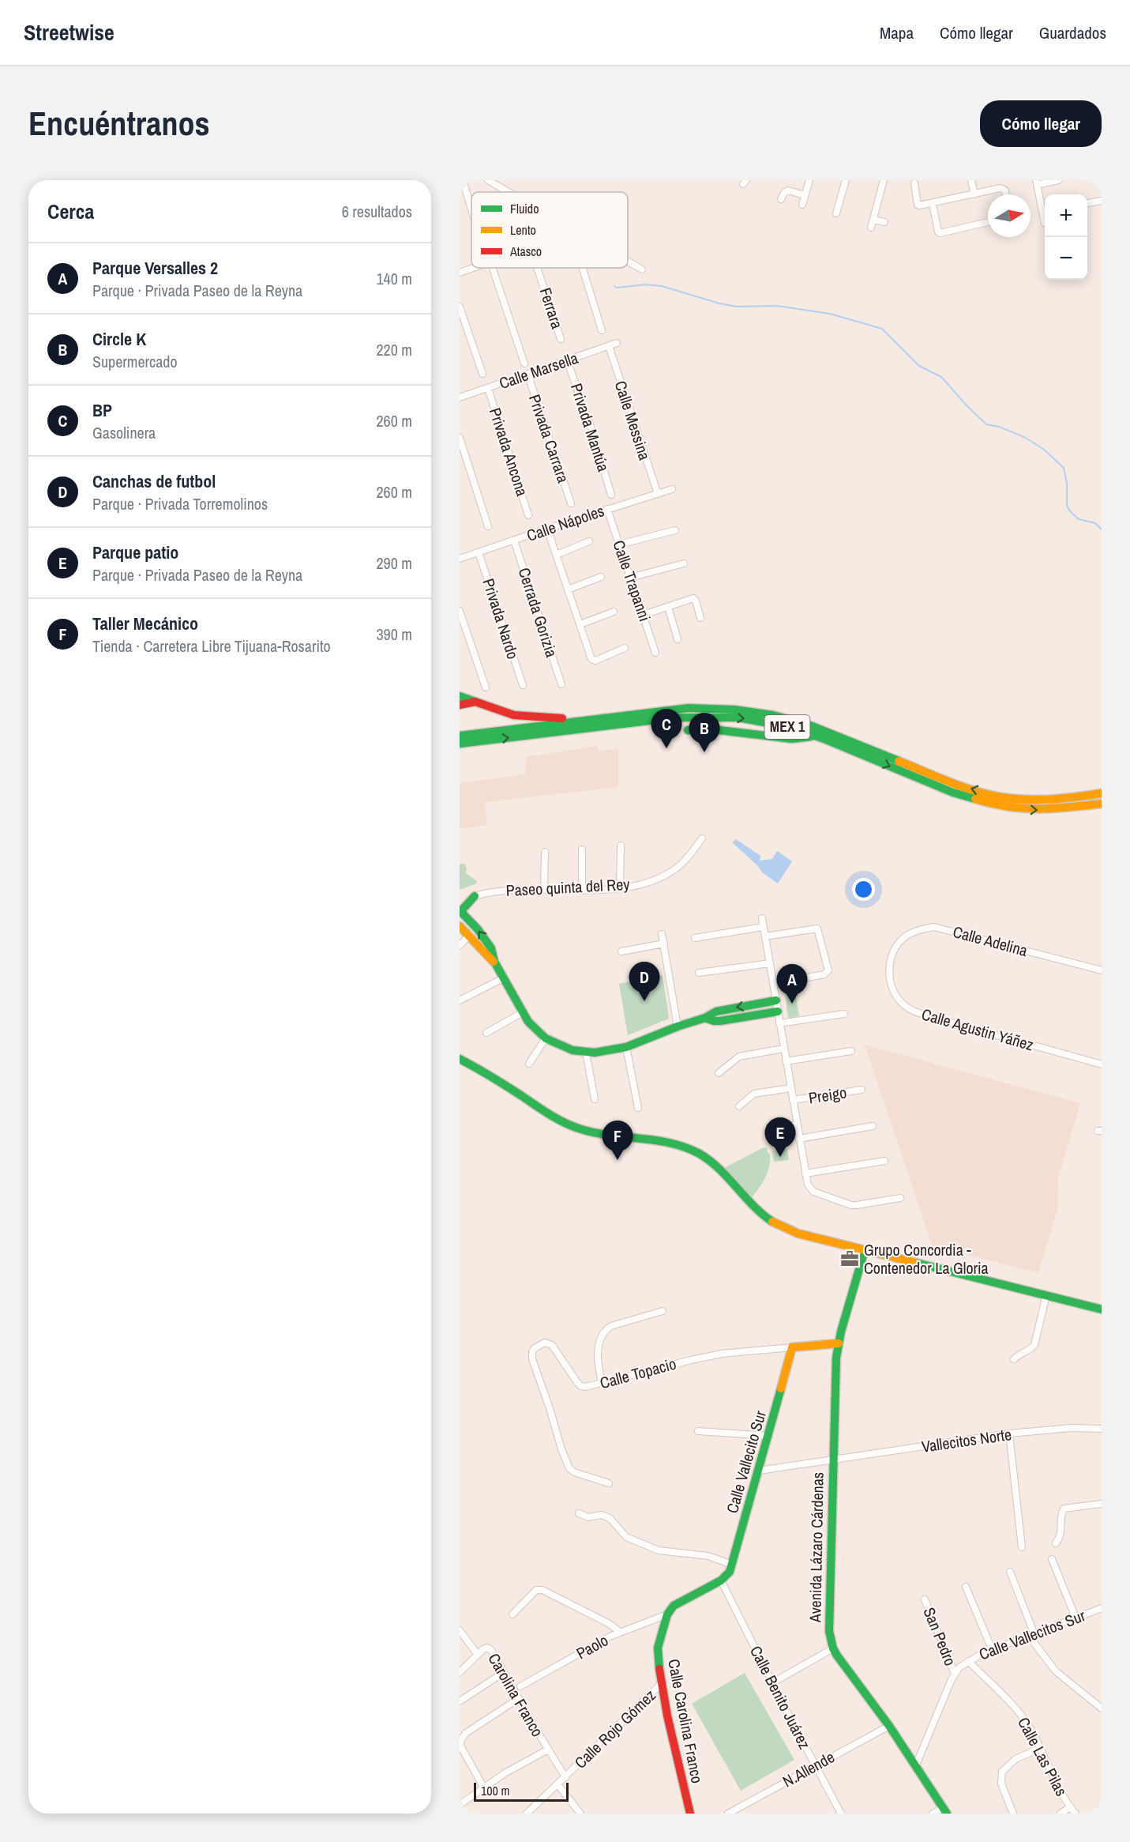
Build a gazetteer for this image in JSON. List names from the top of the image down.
{
  "streets": {
    "main road": [
      "MEX 1",
      "Calle Vallecito Sur",
      "Avenida Lázaro Cárdenas",
      "Calle Carolina Franco"
    ],
    "street": [
      "Ferrara",
      "Calle Marsella",
      "Calle Messina",
      "Privada Mantúa",
      "Privada Carrara",
      "Privada Ancona",
      "Calle Nápoles",
      "Calle Trapanni",
      "Cerrada Gorizia",
      "Privada Nardo",
      "Paseo quinta del Rey",
      "Calle Adelina",
      "Calle Agustin Yáñez",
      "Preigo",
      "Calle Topacio",
      "Vallecitos Norte",
      "Calle Vallecitos Sur",
      "San Pedro",
      "Paolo",
      "Carolina Franco",
      "Calle Benito Juárez",
      "Calle Rojo Gómez",
      "Calle Las Pilas",
      "N.Allende"
    ]
  },
  "crossings": [
    ["Calle Marsella", "Calle Messina"],
    ["Calle Marsella", "Privada Mantúa"],
    ["Calle Marsella", "Privada Carrara"],
    ["Calle Marsella", "Privada Ancona"],
    ["Calle Messina", "Calle Nápoles"],
    ["Calle Nápoles", "Calle Trapanni"],
    ["Calle Nápoles", "Cerrada Gorizia"],
    ["Calle Nápoles", "Privada Nardo"],
    ["Calle Adelina", "Calle Agustin Yáñez"],
    ["Calle Topacio", "Calle Vallecito Sur"],
    ["Vallecitos Norte", "Calle Vallecito Sur"],
    ["Vallecitos Norte", "Avenida Lázaro Cárdenas"],
    ["Calle Vallecito Sur", "Calle Benito Juárez"],
    ["Avenida Lázaro Cárdenas", "Calle Vallecitos Sur"],
    ["Avenida Lázaro Cárdenas", "N.Allende"],
    ["Calle Vallecitos Sur", "San Pedro"],
    ["Calle Vallecitos Sur", "Calle Las Pilas"],
    ["Paolo", "Calle Carolina Franco"],
    ["Carolina Franco", "Calle Rojo Gómez"],
    ["Calle Benito Juárez", "N.Allende"],
    ["Calle Carolina Franco", "Calle Rojo Gómez"]
  ],
  "places": {
    "office": ["Grupo Concordia - Contenedor La Gloria"]
  },
  "legend": ["Fluido", "Lento", "Atasco"],
  "scale_bar": "100 m",
  "north": "right",
  "page": {
    "header": "Streetwise",
    "nav": ["Mapa", "Cómo llegar", "Guardados"],
    "buttons": "Cómo llegar",
    "title": "Encuéntranos",
    "heading": ["Cerca", "6 resultados"],
    "map_buttons": ["+", "−"],
    "list": [
      {
        "mark": "A",
        "name": "Parque Versalles 2",
        "note": "Parque · Privada Paseo de la Reyna",
        "value": "140 m"
      },
      {
        "mark": "B",
        "name": "Circle K",
        "note": "Supermercado",
        "value": "220 m"
      },
      {
        "mark": "C",
        "name": "BP",
        "note": "Gasolinera",
        "value": "260 m"
      },
      {
        "mark": "D",
        "name": "Canchas de futbol",
        "note": "Parque · Privada Torremolinos",
        "value": "260 m"
      },
      {
        "mark": "E",
        "name": "Parque patio",
        "note": "Parque · Privada Paseo de la Reyna",
        "value": "290 m"
      },
      {
        "mark": "F",
        "name": "Taller Mecánico",
        "note": "Tienda · Carretera Libre Tijuana-Rosarito",
        "value": "390 m"
      }
    ],
    "pins": [
      "C",
      "B",
      "D",
      "A",
      "E",
      "F"
    ],
    "scale": "100 m"
  }
}
